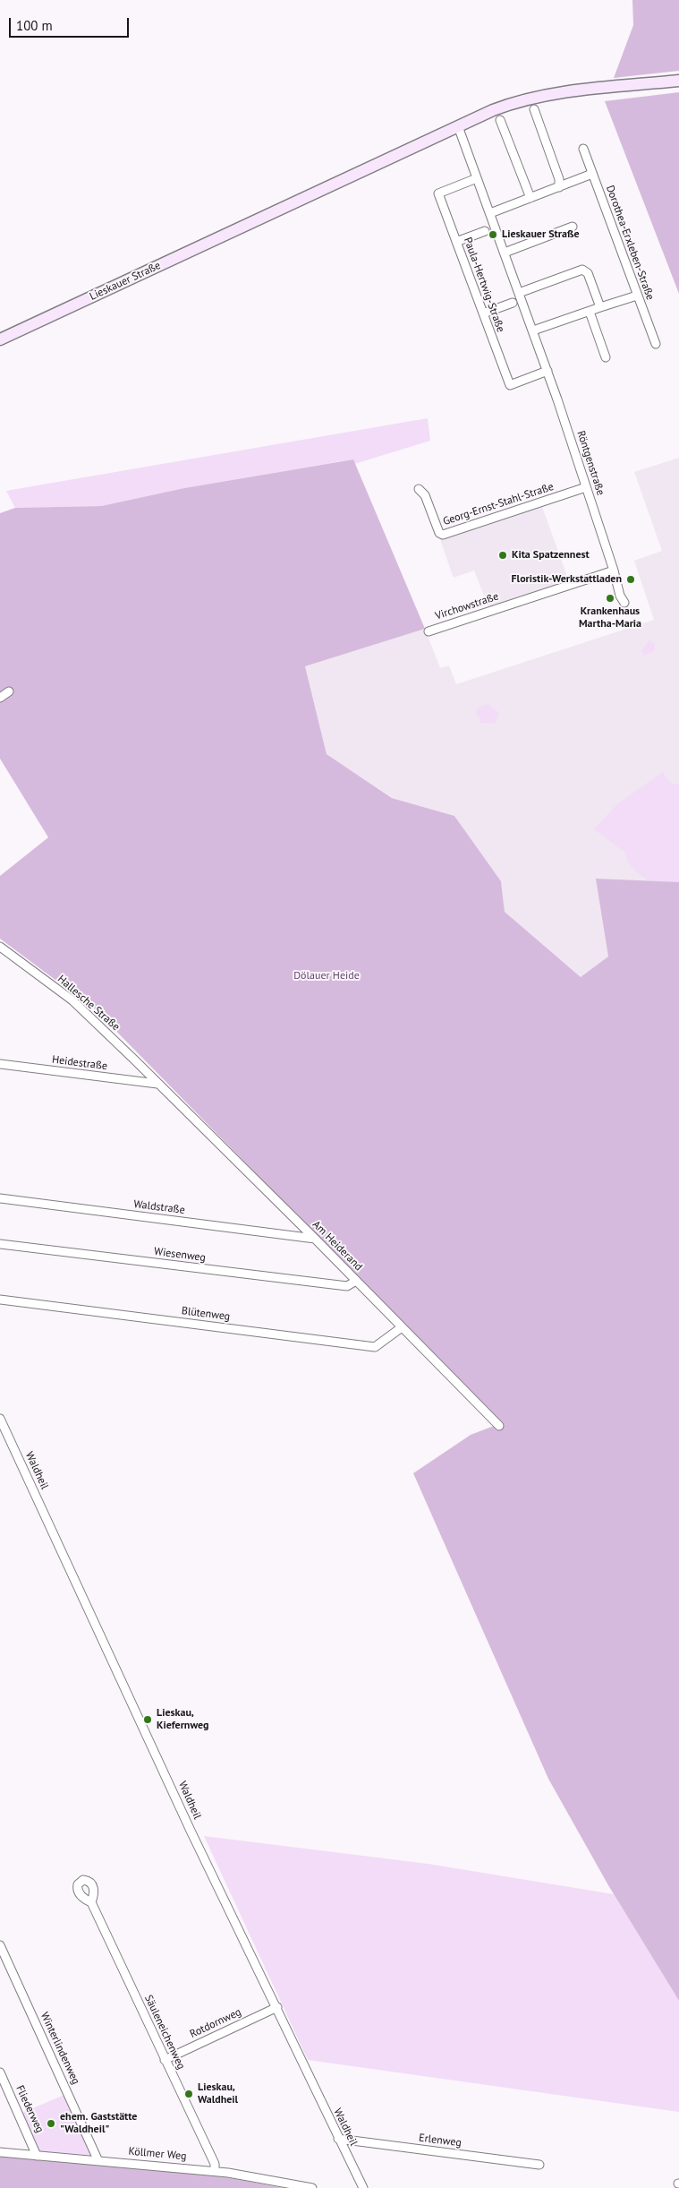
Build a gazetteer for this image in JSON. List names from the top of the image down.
{
  "streets": {
    "street": [
      "Dorothea-Erxleben-Straße",
      "Lieskauer Straße",
      "Paula-Hertwig-Straße",
      "Röntgenstraße",
      "Georg-Ernst-Stahl-Straße",
      "Virchowstraße",
      "Hallesche Straße",
      "Heidestraße",
      "Waldstraße",
      "Am Heiderand",
      "Wiesenweg",
      "Blütenweg",
      "Waldheil",
      "Rotdornweg",
      "Säuleneichenweg",
      "Winterlindenweg",
      "Fliederweg",
      "Erlenweg",
      "Köllmer Weg"
    ]
  },
  "crossings": [
    ["Lieskauer Straße", "Röntgenstraße"],
    ["Paula-Hertwig-Straße", "Röntgenstraße"],
    ["Röntgenstraße", "Georg-Ernst-Stahl-Straße"],
    ["Röntgenstraße", "Virchowstraße"],
    ["Hallesche Straße", "Heidestraße"],
    ["Hallesche Straße", "Am Heiderand"],
    ["Heidestraße", "Am Heiderand"],
    ["Waldstraße", "Am Heiderand"],
    ["Am Heiderand", "Wiesenweg"],
    ["Am Heiderand", "Blütenweg"],
    ["Waldheil", "Rotdornweg"],
    ["Waldheil", "Erlenweg"],
    ["Rotdornweg", "Säuleneichenweg"],
    ["Säuleneichenweg", "Köllmer Weg"],
    ["Winterlindenweg", "Köllmer Weg"],
    ["Fliederweg", "Köllmer Weg"]
  ],
  "parks": ["Dölauer Heide"],
  "places": [
    "Lieskauer Straße",
    "Kita Spatzennest",
    "Floristik-Werkstattladen",
    "Krankenhaus Martha-Maria",
    "Lieskau, Kiefernweg",
    "Lieskau, Waldheil",
    "ehem. Gaststätte \"Waldheil\""
  ],
  "scale_bar": "100 m"
}
